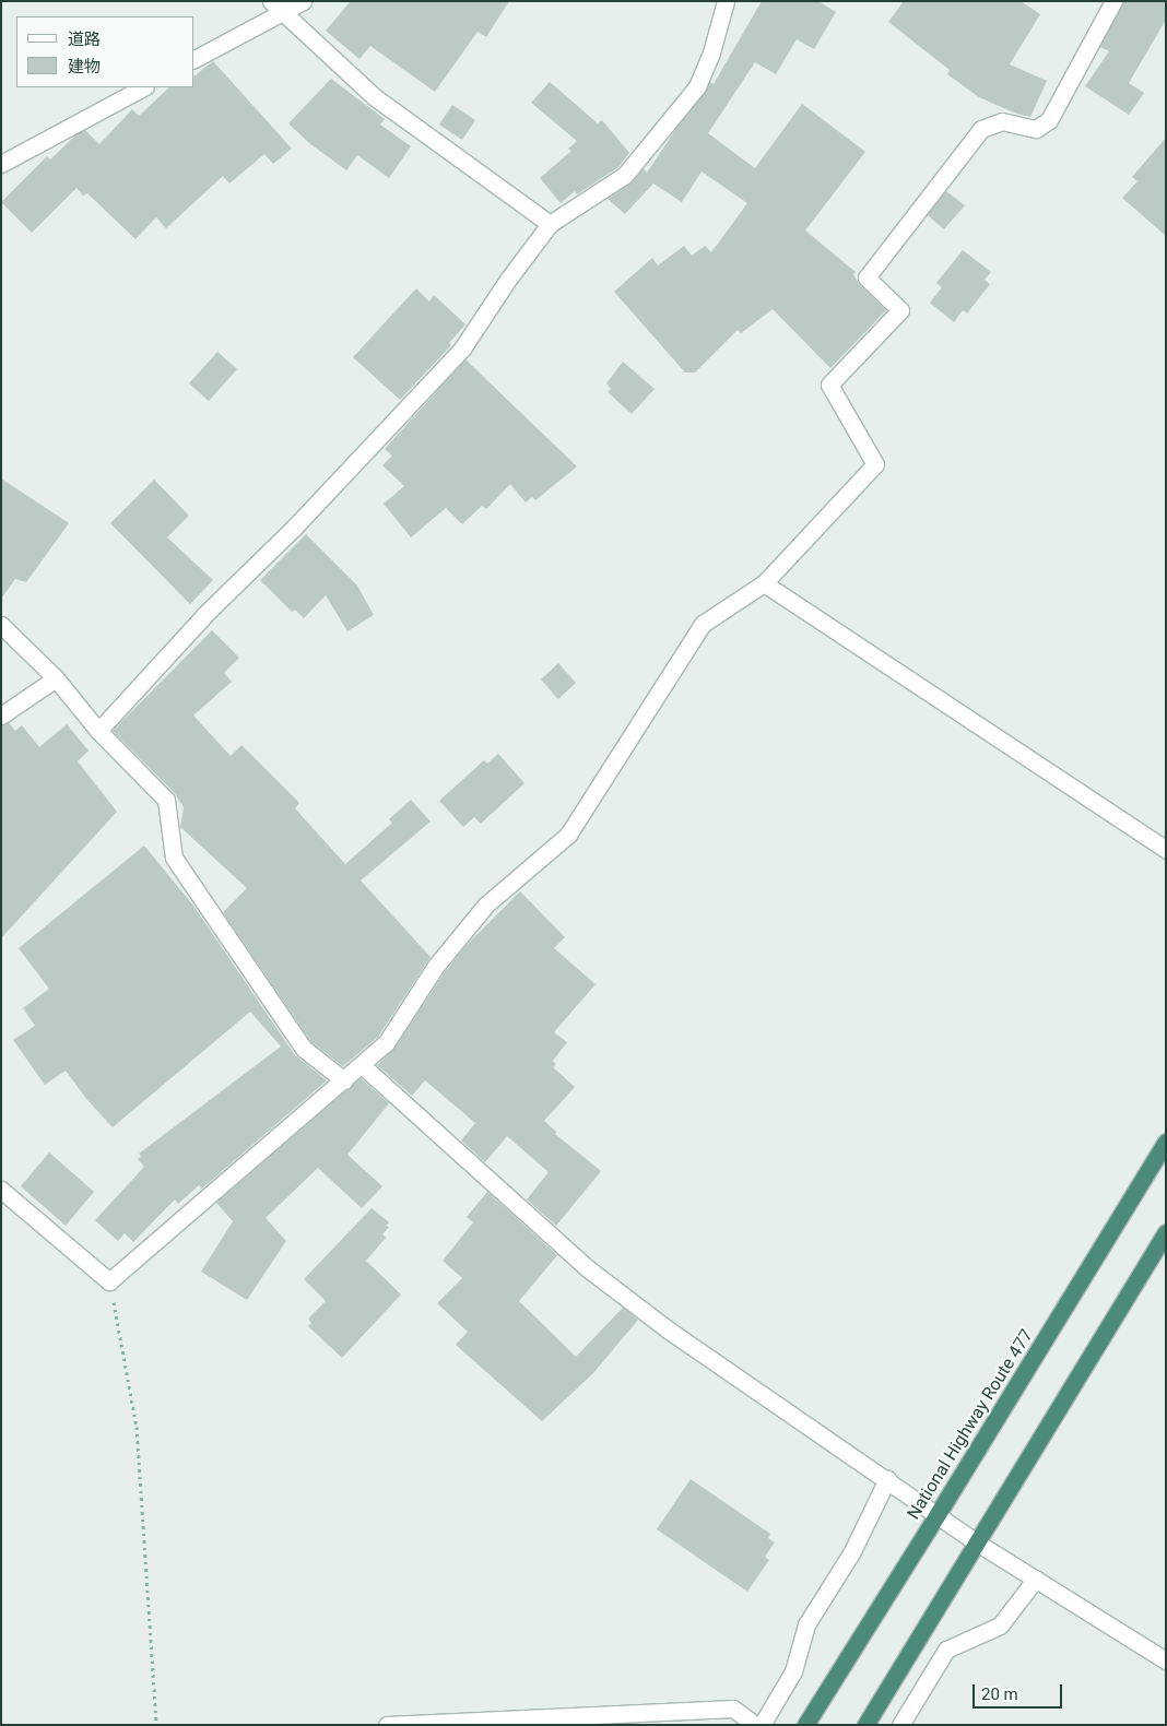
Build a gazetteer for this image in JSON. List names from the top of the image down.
{
  "streets": {
    "highway": ["National Highway Route 477"]
  },
  "legend": ["道路", "建物"],
  "scale_bar": "20 m"
}
